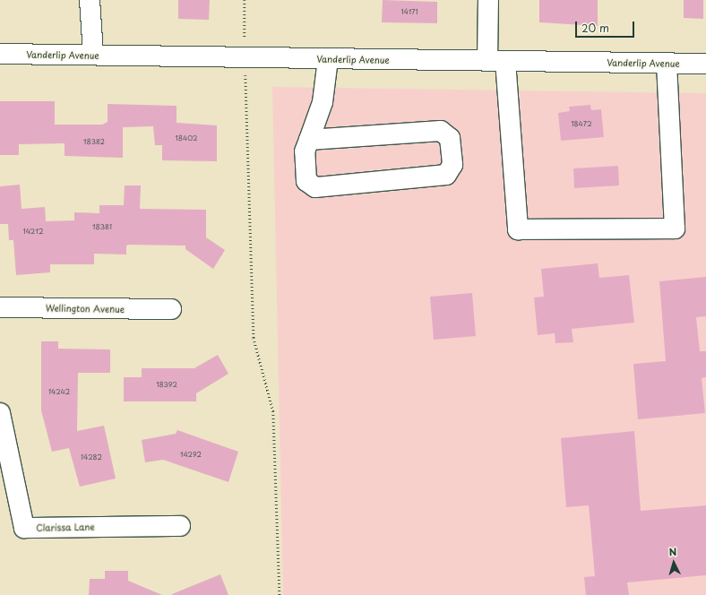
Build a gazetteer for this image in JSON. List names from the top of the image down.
{
  "streets": {
    "street": ["Vanderlip Avenue", "Wellington Avenue", "Clarissa Lane"]
  },
  "house_numbers": [
    "14171",
    "18472",
    "18402",
    "18382",
    "18381",
    "14212",
    "18392",
    "14242",
    "14292",
    "14282"
  ],
  "scale_bar": "20 m",
  "north": "top"
}
